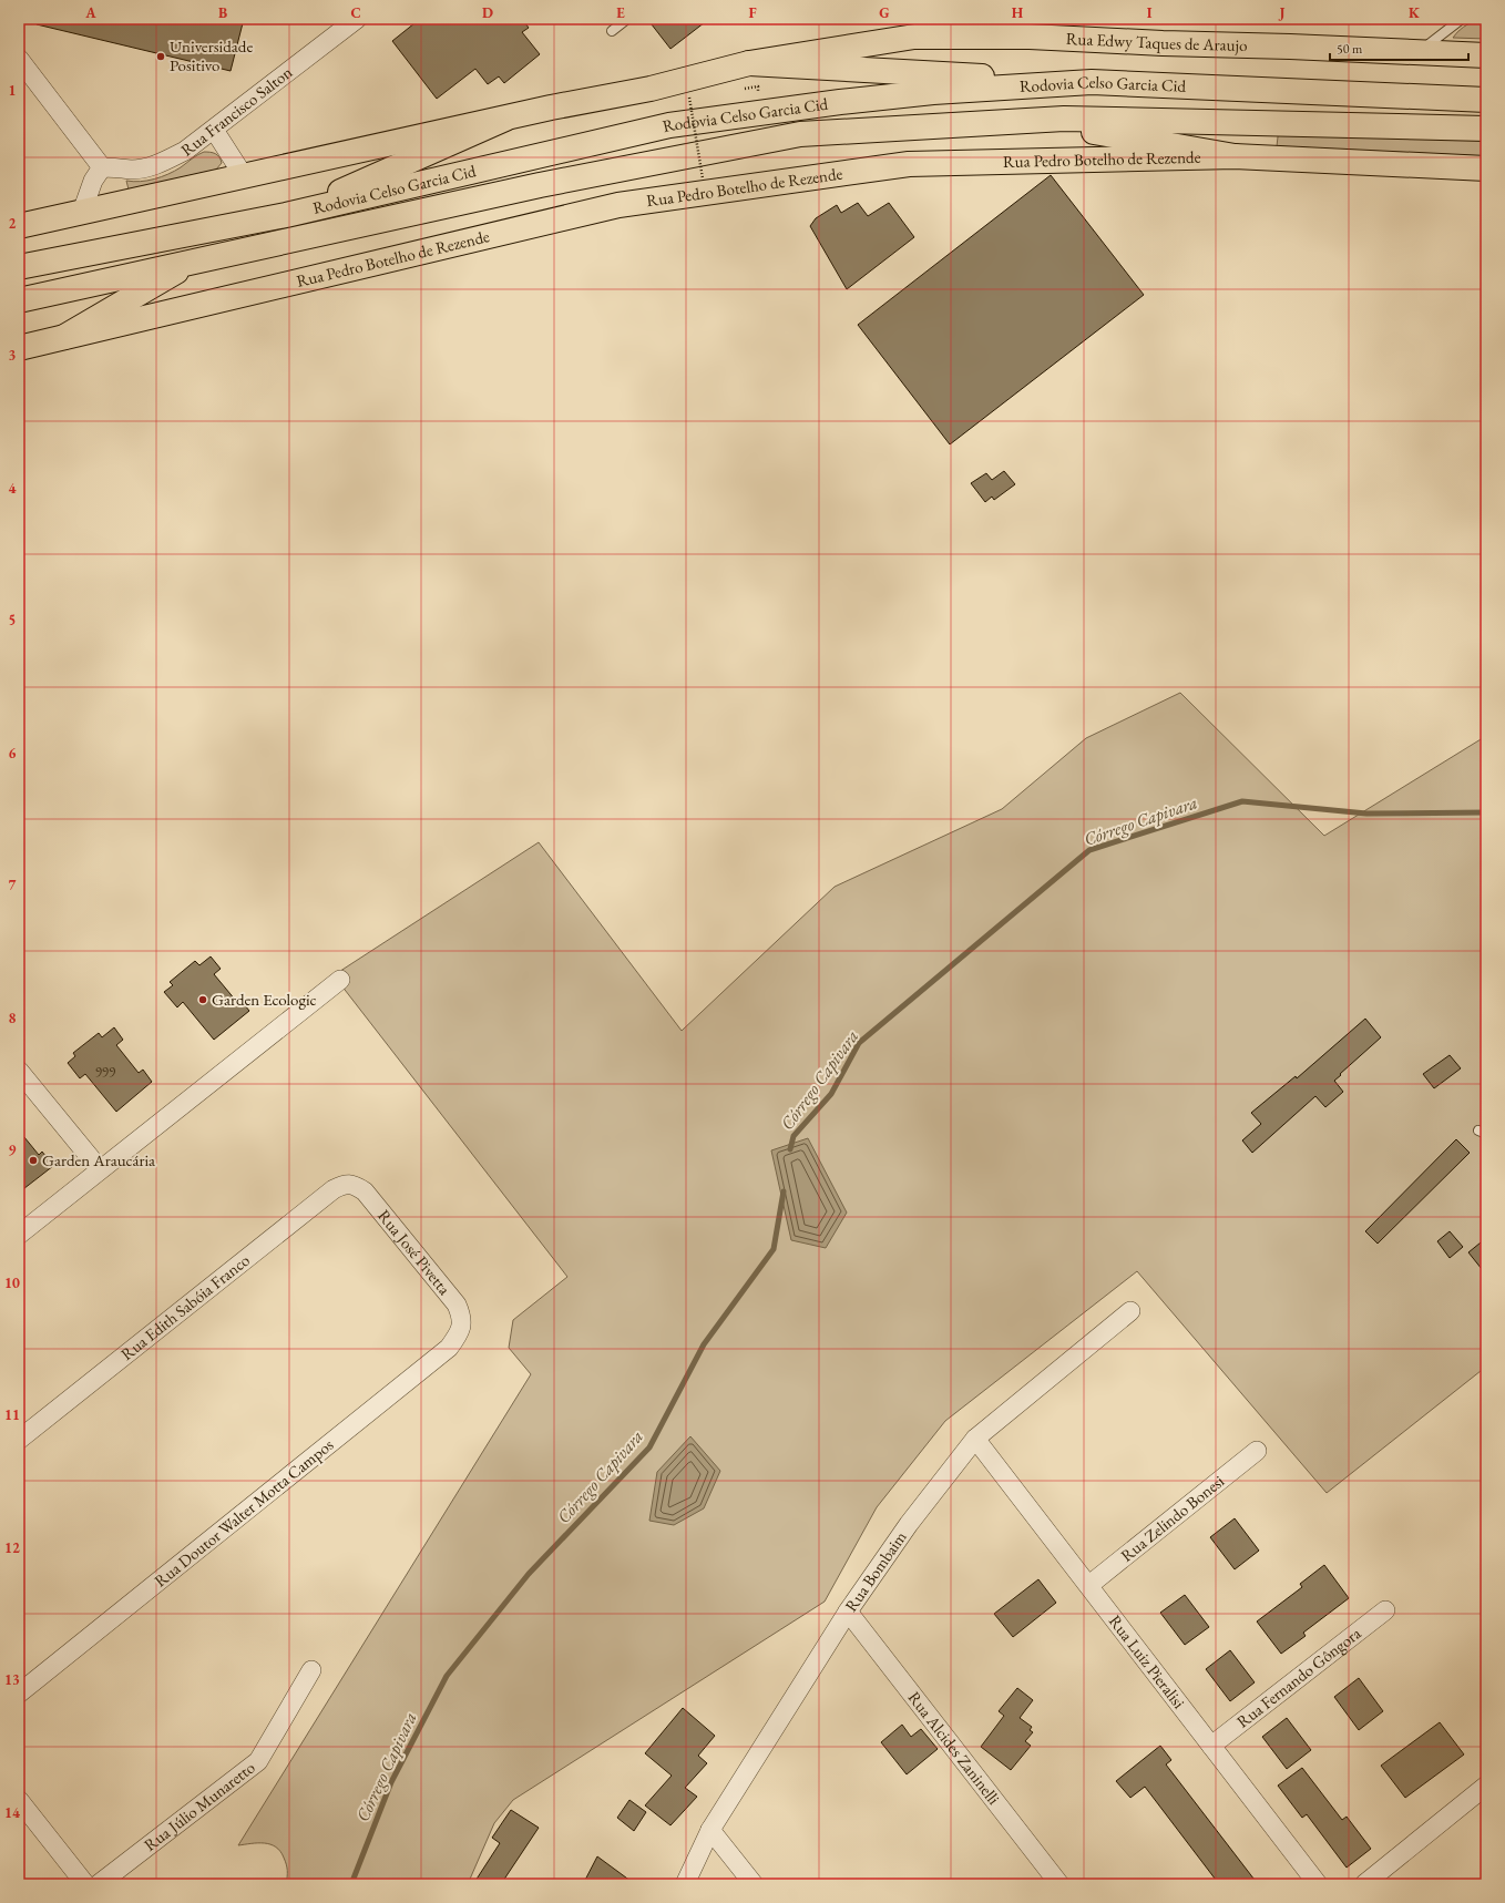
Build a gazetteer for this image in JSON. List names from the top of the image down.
{
  "streets": {
    "main road": ["Rua Edwy Taques de Araujo", "Rodovia Celso Garcia Cid", "Rua Pedro Botelho de Rezende"],
    "street": [
      "Rua Francisco Salton",
      "Rua José Pivetta",
      "Rua Edith Sabóia Franco",
      "Rua Doutor Walter Motta Campos",
      "Rua Zelindo Bonesi",
      "Rua Bombaim",
      "Rua Luiz Pieralisi",
      "Rua Fernando Gôngora",
      "Rua Alcides Zaninelli",
      "Rua Júlio Munaretto"
    ]
  },
  "crossings": [
    ["Rua José Pivetta", "Rua Edith Sabóia Franco"],
    ["Rua José Pivetta", "Rua Doutor Walter Motta Campos"],
    ["Rua Zelindo Bonesi", "Rua Luiz Pieralisi"],
    ["Rua Bombaim", "Rua Luiz Pieralisi"],
    ["Rua Bombaim", "Rua Alcides Zaninelli"],
    ["Rua Luiz Pieralisi", "Rua Fernando Gôngora"]
  ],
  "water": ["Córrego Capivara"],
  "places": ["Universidade Positivo", "Garden Ecologic", "Garden Araucária"],
  "house_numbers": ["999"],
  "scale_bar": "50 m",
  "grid": {
    "columns": [
      "A",
      "B",
      "C",
      "D",
      "E",
      "F",
      "G",
      "H",
      "I",
      "J",
      "K"
    ],
    "rows": [
      "1",
      "2",
      "3",
      "4",
      "5",
      "6",
      "7",
      "8",
      "9",
      "10",
      "11",
      "12",
      "13",
      "14"
    ]
  }
}
